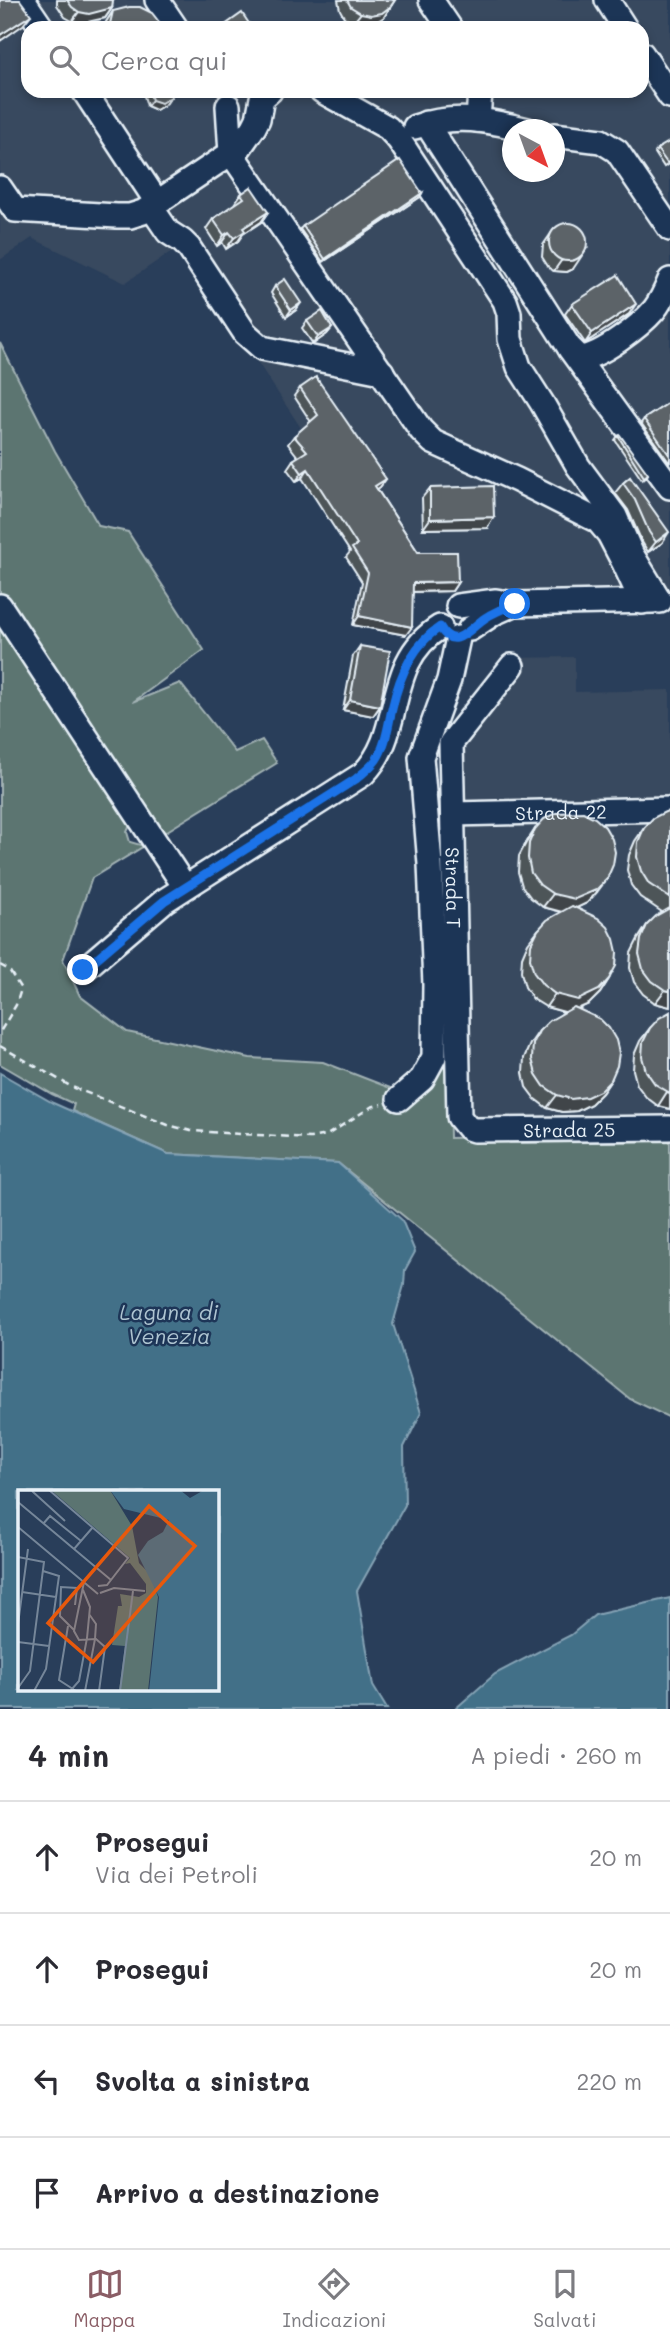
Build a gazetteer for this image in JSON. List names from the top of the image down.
{
  "streets": {
    "street": ["Strada 22", "Strada T", "Strada 25"]
  },
  "crossings": [
    ["Strada 22", "Strada T"],
    ["Strada T", "Strada 25"]
  ],
  "water": ["Laguna di Venezia"],
  "north": "bottom right",
  "page": {
    "search": "Cerca qui",
    "heading": ["4 min", "A piedi · 260 m"],
    "list": [
      ["Prosegui", "Via dei Petroli", "20 m"],
      ["Prosegui", "20 m"],
      ["Svolta a sinistra", "220 m"],
      "Arrivo a destinazione"
    ],
    "nav": ["Mappa", "Indicazioni", "Salvati"]
  }
}
